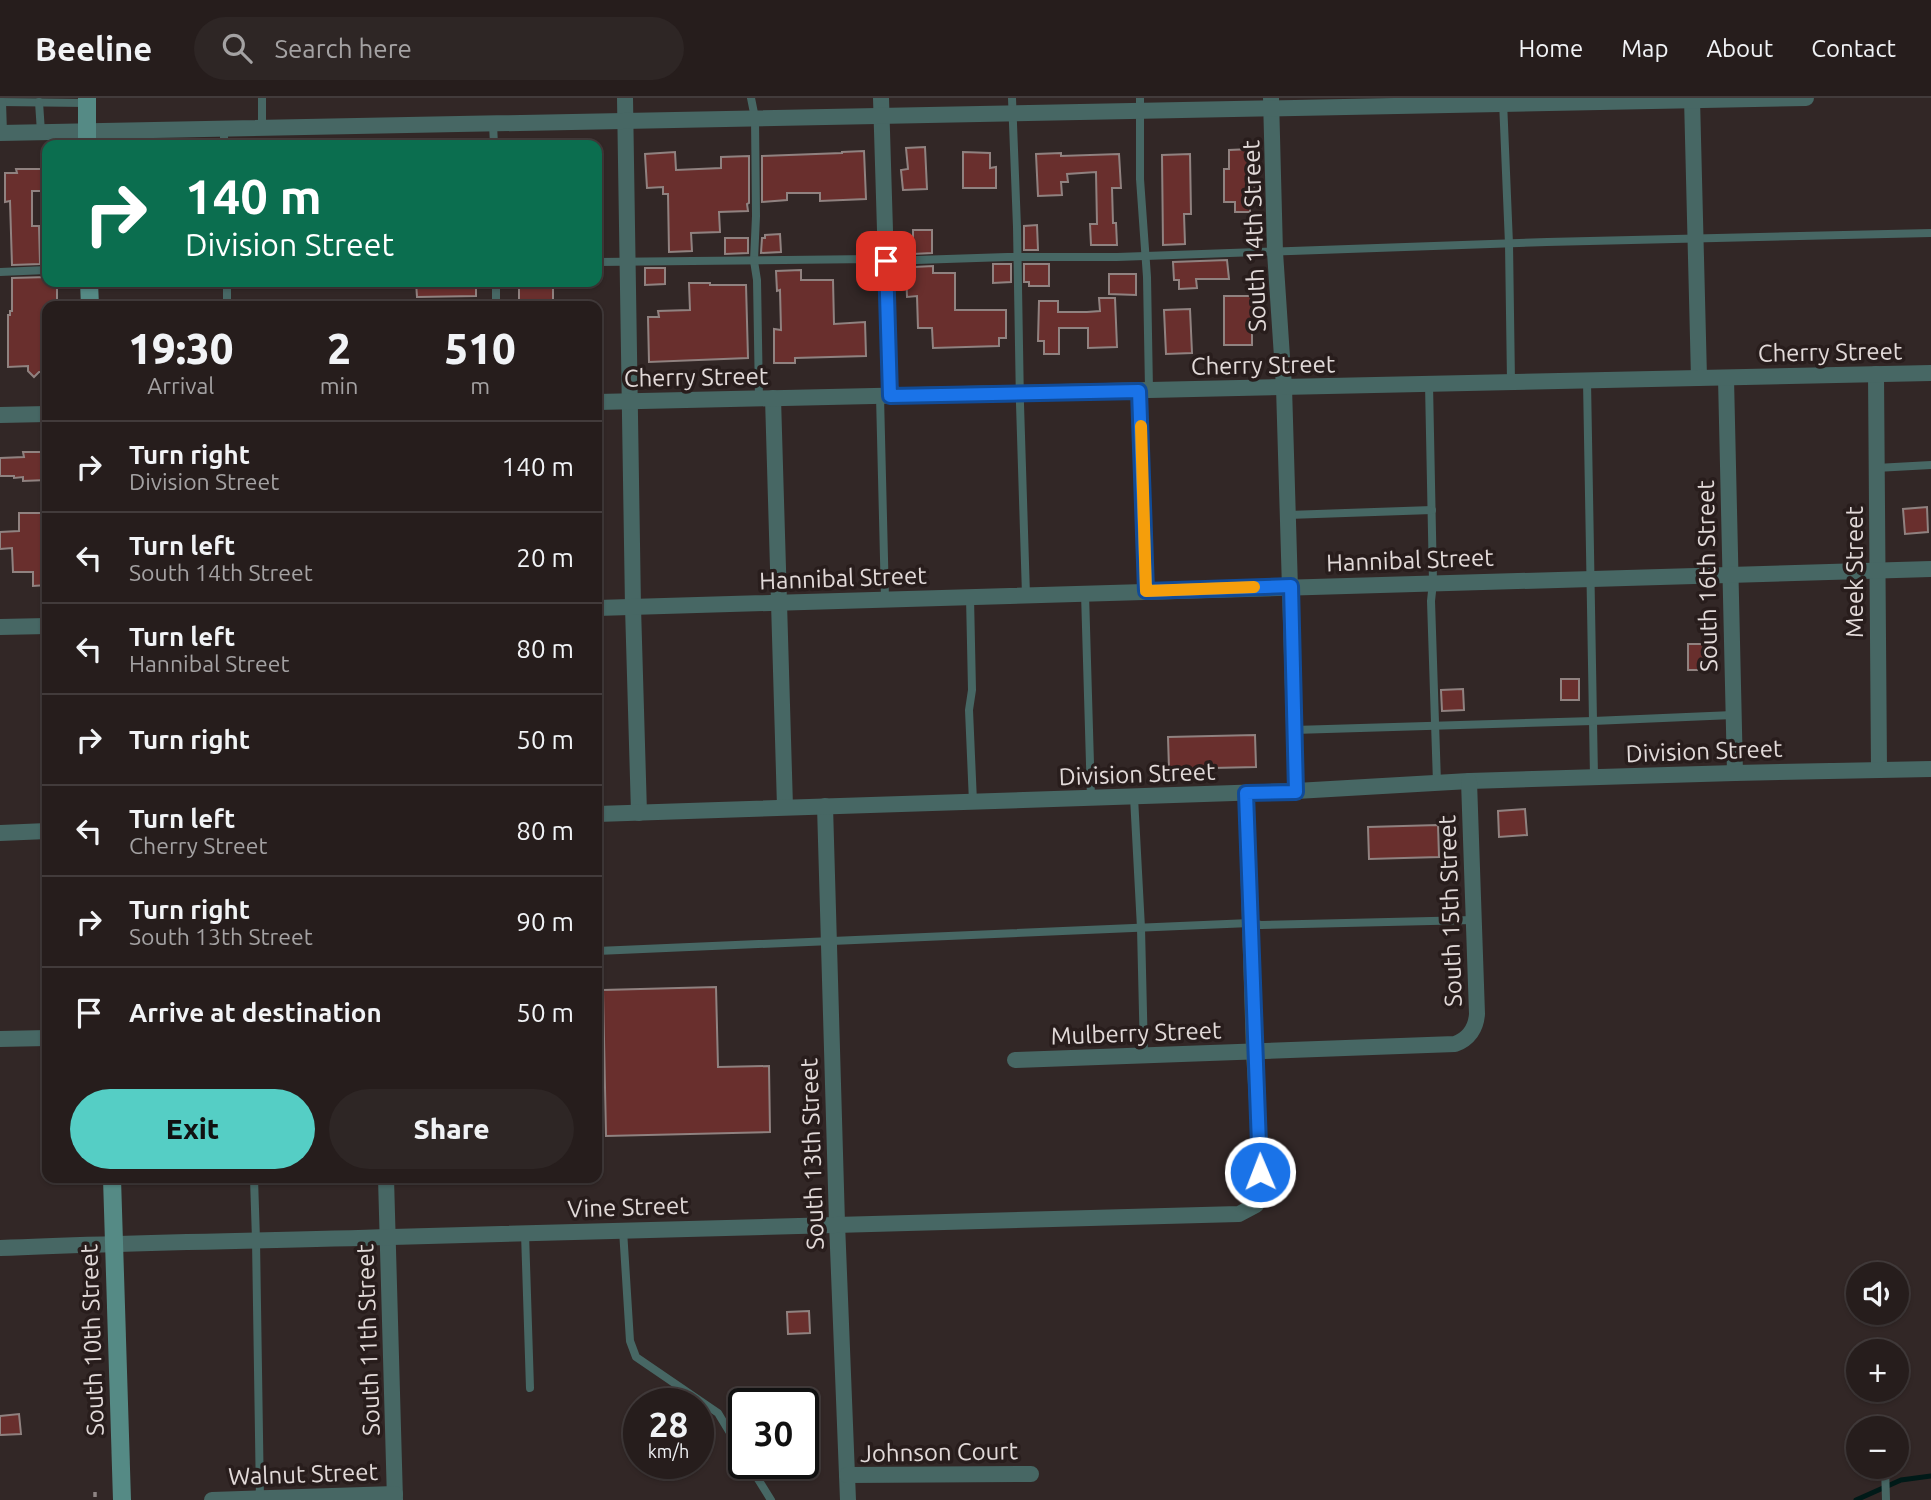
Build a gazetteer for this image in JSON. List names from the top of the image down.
{
  "streets": {
    "main road": ["South 10th Street"],
    "street": [
      "South 14th Street",
      "Cherry Street",
      "Hannibal Street",
      "Meek Street",
      "South 16th Street",
      "Division Street",
      "South 15th Street",
      "Mulberry Street",
      "South 13th Street",
      "Vine Street",
      "South 11th Street",
      "Johnson Court",
      "Walnut Street"
    ]
  },
  "crossings": [
    ["South 14th Street", "Cherry Street"],
    ["South 14th Street", "Hannibal Street"],
    ["South 14th Street", "Division Street"],
    ["Cherry Street", "Meek Street"],
    ["Cherry Street", "South 16th Street"],
    ["Hannibal Street", "Meek Street"],
    ["Hannibal Street", "South 16th Street"],
    ["Meek Street", "Division Street"],
    ["South 16th Street", "Division Street"],
    ["Division Street", "South 15th Street"],
    ["Division Street", "South 13th Street"],
    ["South 15th Street", "Mulberry Street"],
    ["Mulberry Street", "Vine Street"],
    ["South 13th Street", "Vine Street"],
    ["South 13th Street", "Johnson Court"],
    ["Vine Street", "South 10th Street"],
    ["Vine Street", "South 11th Street"],
    ["South 11th Street", "Walnut Street"]
  ],
  "page": {
    "header": "Beeline",
    "search": "Search here",
    "nav": [
      "Home",
      "Map",
      "About",
      "Contact"
    ],
    "turn": ["140 m", "Division Street"],
    "eta": [
      "19:30",
      "Arrival",
      "2",
      "min",
      "510",
      "m"
    ],
    "list": [
      {
        "name": "Turn right",
        "note": "Division Street",
        "value": "140 m"
      },
      {
        "name": "Turn left",
        "note": "South 14th Street",
        "value": "20 m"
      },
      {
        "name": "Turn left",
        "note": "Hannibal Street",
        "value": "80 m"
      },
      {
        "name": "Turn right",
        "value": "50 m"
      },
      {
        "name": "Turn left",
        "note": "Cherry Street",
        "value": "80 m"
      },
      {
        "name": "Turn right",
        "note": "South 13th Street",
        "value": "90 m"
      },
      {
        "name": "Arrive at destination",
        "value": "50 m"
      }
    ],
    "buttons": ["Exit", "Share"],
    "map_buttons": ["+", "−"],
    "speed": "28 km/h",
    "limit": "30"
  }
}
